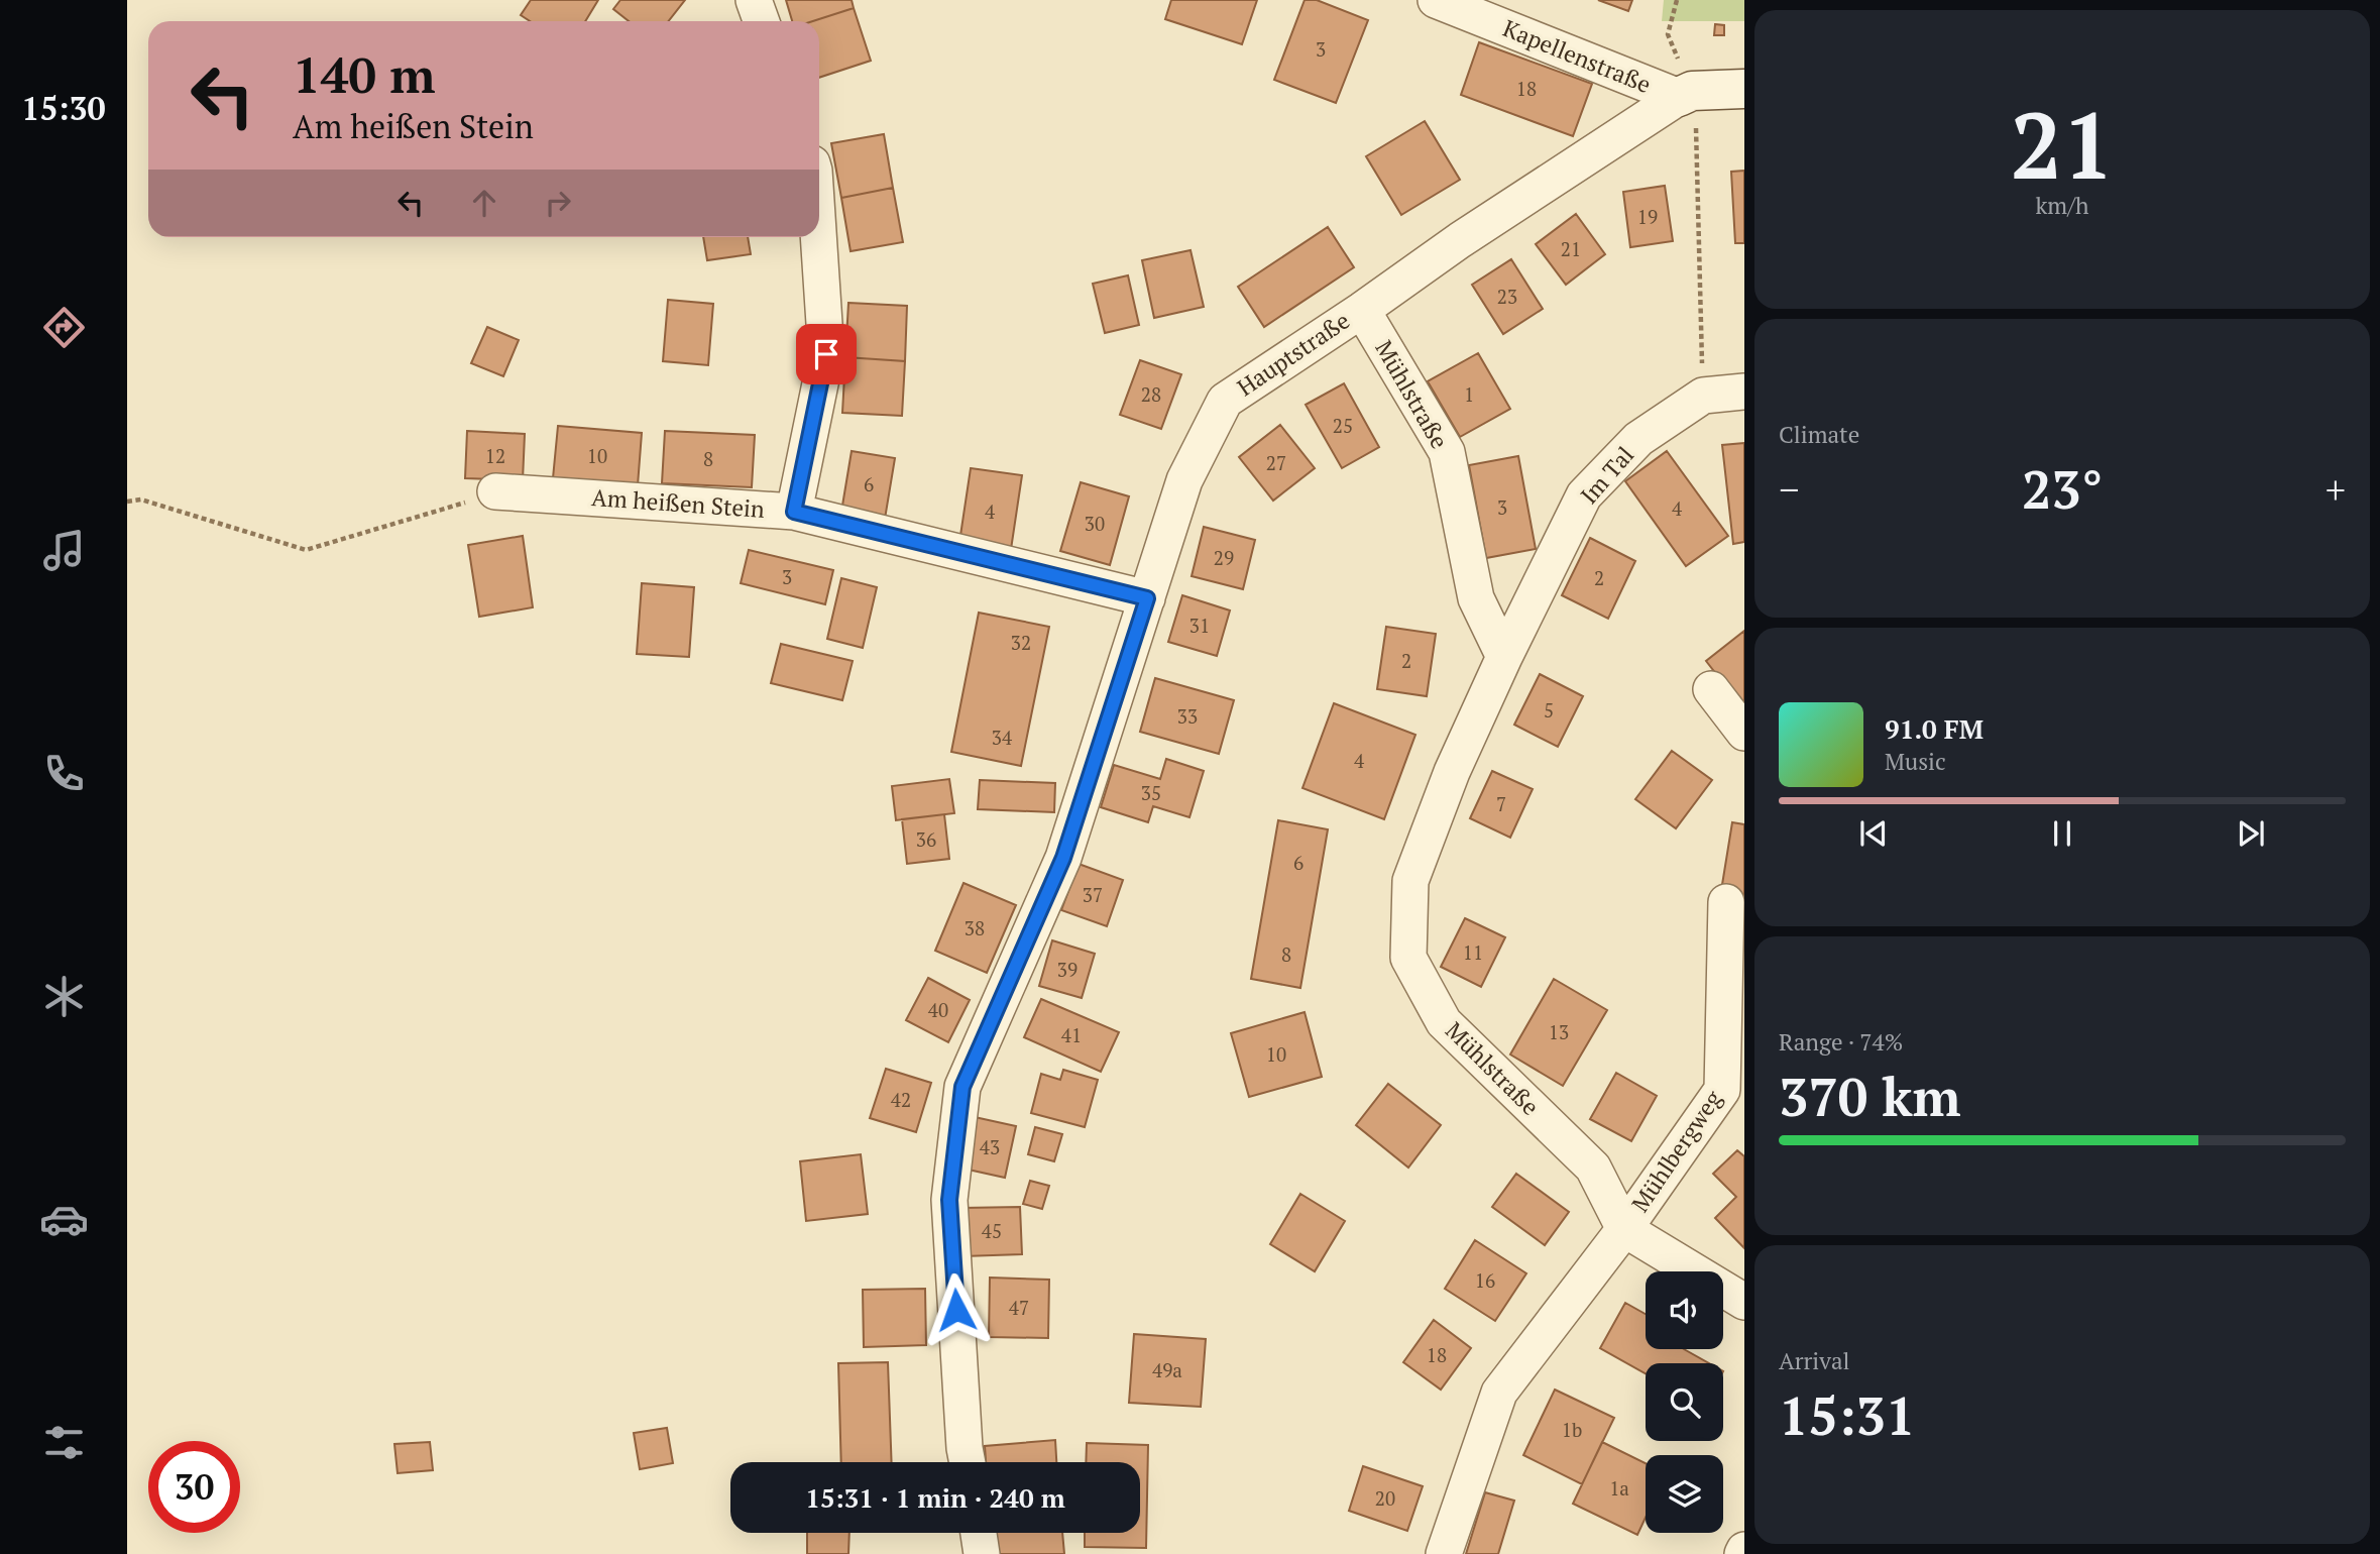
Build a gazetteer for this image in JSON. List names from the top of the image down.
{
  "streets": {
    "street": [
      "Kapellenstraße",
      "Hauptstraße",
      "Mühlstraße",
      "Im Tal",
      "Am heißen Stein",
      "Mühlbergweg"
    ]
  },
  "crossings": [
    ["Kapellenstraße", "Hauptstraße"],
    ["Hauptstraße", "Mühlstraße"],
    ["Hauptstraße", "Am heißen Stein"],
    ["Mühlstraße", "Im Tal"],
    ["Mühlstraße", "Mühlbergweg"]
  ],
  "house_numbers": [
    "3",
    "18",
    "19",
    "21",
    "23",
    "28",
    "1",
    "25",
    "12",
    "10",
    "8",
    "27",
    "6",
    "3",
    "4",
    "4",
    "30",
    "29",
    "3",
    "2",
    "31",
    "32",
    "2",
    "5",
    "33",
    "34",
    "4",
    "35",
    "7",
    "36",
    "6",
    "37",
    "38",
    "11",
    "8",
    "39",
    "40",
    "13",
    "41",
    "10",
    "42",
    "43",
    "45",
    "16",
    "47",
    "18",
    "49a",
    "1b",
    "1a",
    "20"
  ],
  "page": {
    "tabs": "15:30",
    "tile": [
      ["21", "km/h"],
      "Climate",
      ["Range · 74%", "370 km"],
      ["Arrival", "15:31"]
    ],
    "turn": ["140 m", "Am heißen Stein"],
    "heat": ["−", "23°", "+"],
    "song": ["91.0 FM", "Music"],
    "limit": "30",
    "trip": "15:31 · 1 min · 240 m"
  }
}
